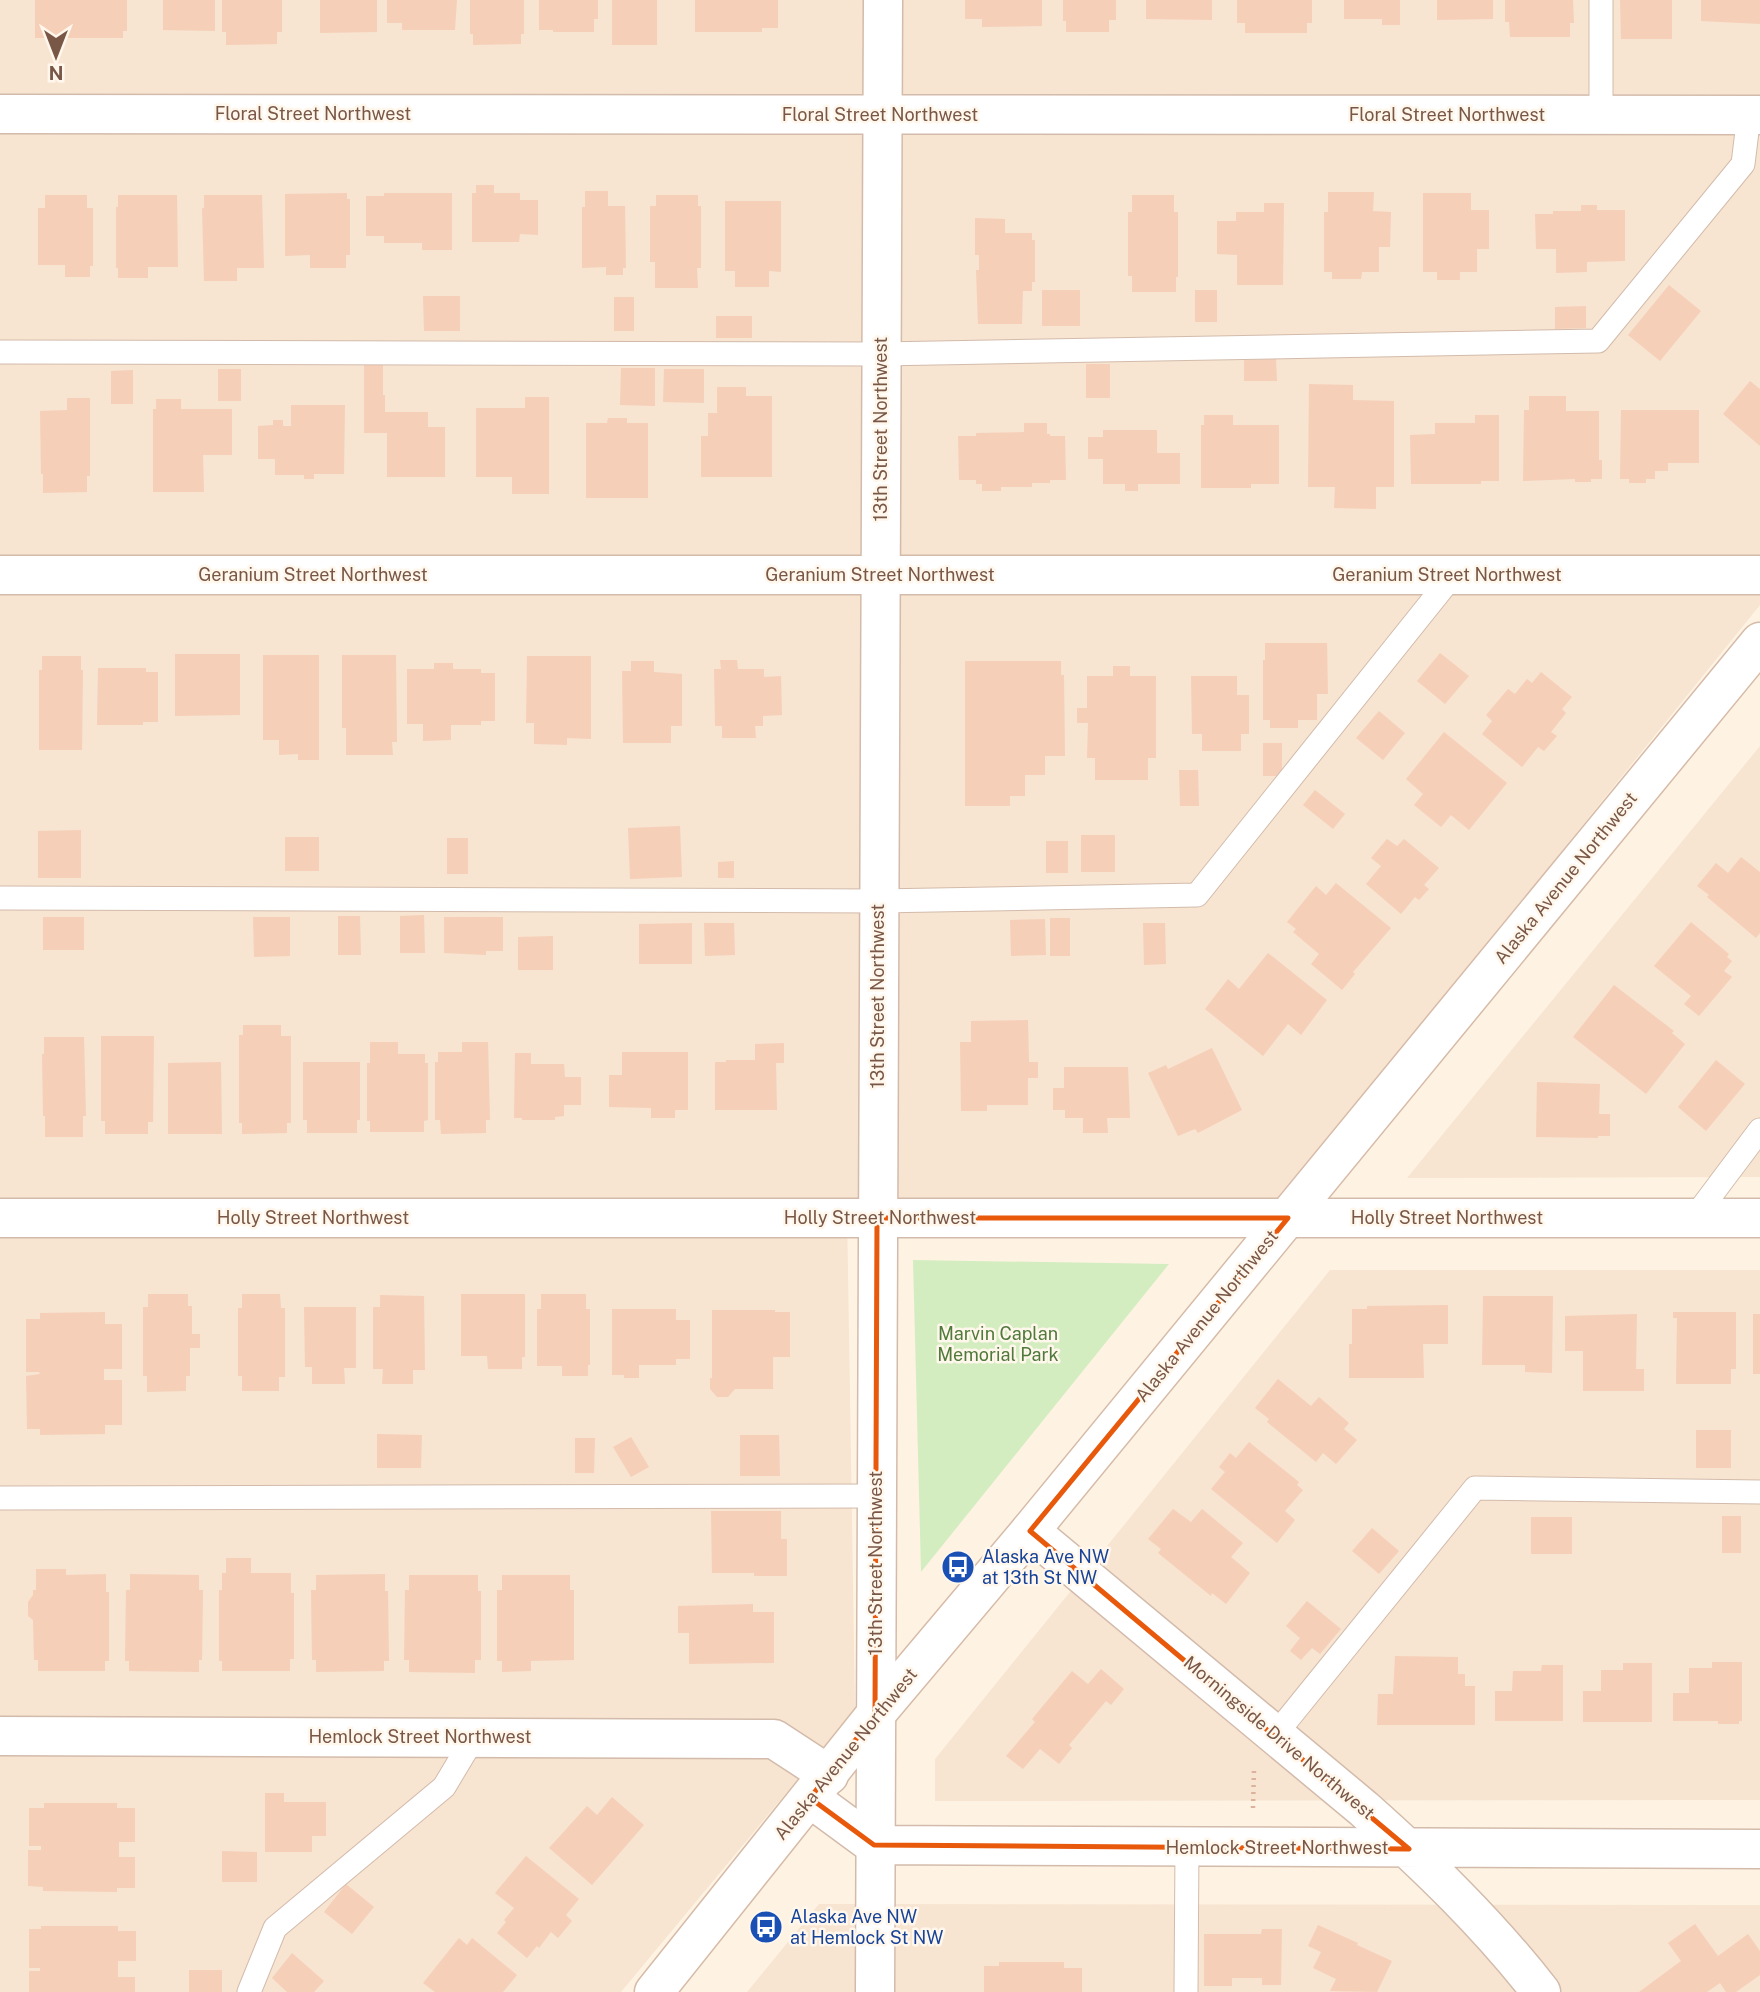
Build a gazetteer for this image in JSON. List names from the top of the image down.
{
  "streets": {
    "street": [
      "Floral Street Northwest",
      "13th Street Northwest",
      "Geranium Street Northwest",
      "Alaska Avenue Northwest",
      "Holly Street Northwest",
      "Hemlock Street Northwest",
      "Morningside Drive Northwest"
    ]
  },
  "crossings": [
    ["Floral Street Northwest", "13th Street Northwest"],
    ["13th Street Northwest", "Geranium Street Northwest"],
    ["13th Street Northwest", "Alaska Avenue Northwest"],
    ["13th Street Northwest", "Holly Street Northwest"],
    ["13th Street Northwest", "Hemlock Street Northwest"],
    ["Alaska Avenue Northwest", "Holly Street Northwest"],
    ["Alaska Avenue Northwest", "Hemlock Street Northwest"],
    ["Alaska Avenue Northwest", "Morningside Drive Northwest"],
    ["Hemlock Street Northwest", "Morningside Drive Northwest"]
  ],
  "parks": ["Marvin Caplan Memorial Park"],
  "places": {
    "bus stop": ["Alaska Ave NW at 13th St NW", "Alaska Ave NW at Hemlock St NW"]
  },
  "north": "bottom"
}
